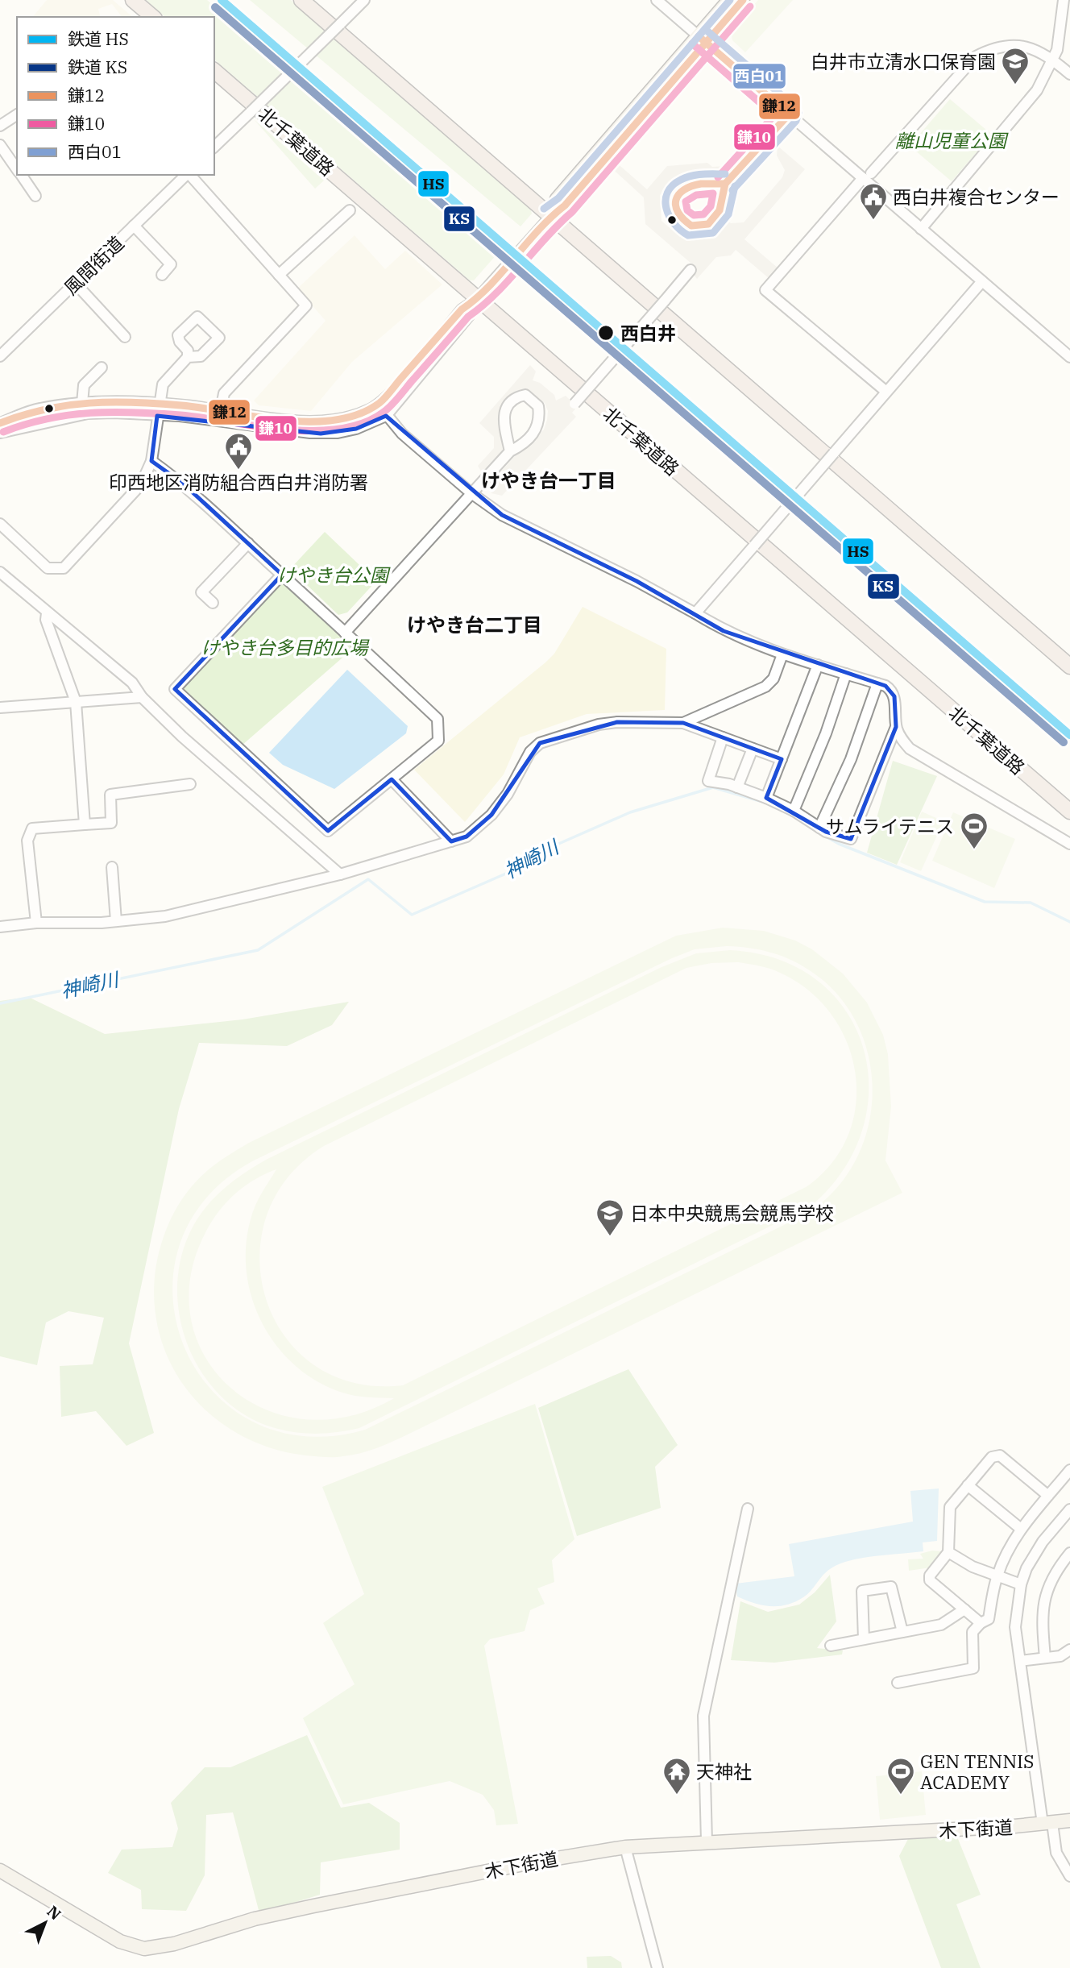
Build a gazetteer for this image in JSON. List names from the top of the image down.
{
  "streets": {
    "highway": ["北千葉道路"],
    "main road": ["木下街道"],
    "street": ["風間街道"]
  },
  "districts": ["けやき台一丁目", "けやき台二丁目"],
  "water": ["神崎川"],
  "parks": ["離山児童公園", "けやき台公園", "けやき台多目的広場"],
  "places": {
    "school or university": ["白井市立清水口保育園", "日本中央競馬会競馬学校"],
    "public building": ["西白井複合センター", "印西地区消防組合西白井消防署"],
    "other": ["西白井"],
    "sports": ["サムライテニス", "GEN TENNIS ACADEMY"],
    "temple": ["天神社"]
  },
  "lines": [
    "rail line HS",
    "transit line 鎌12",
    "transit line 西白01",
    "transit line 鎌10",
    "rail line KS"
  ],
  "legend": [
    "鉄道 HS",
    "鉄道 KS",
    "鎌12",
    "鎌10",
    "西白01"
  ],
  "north": "top right"
}
